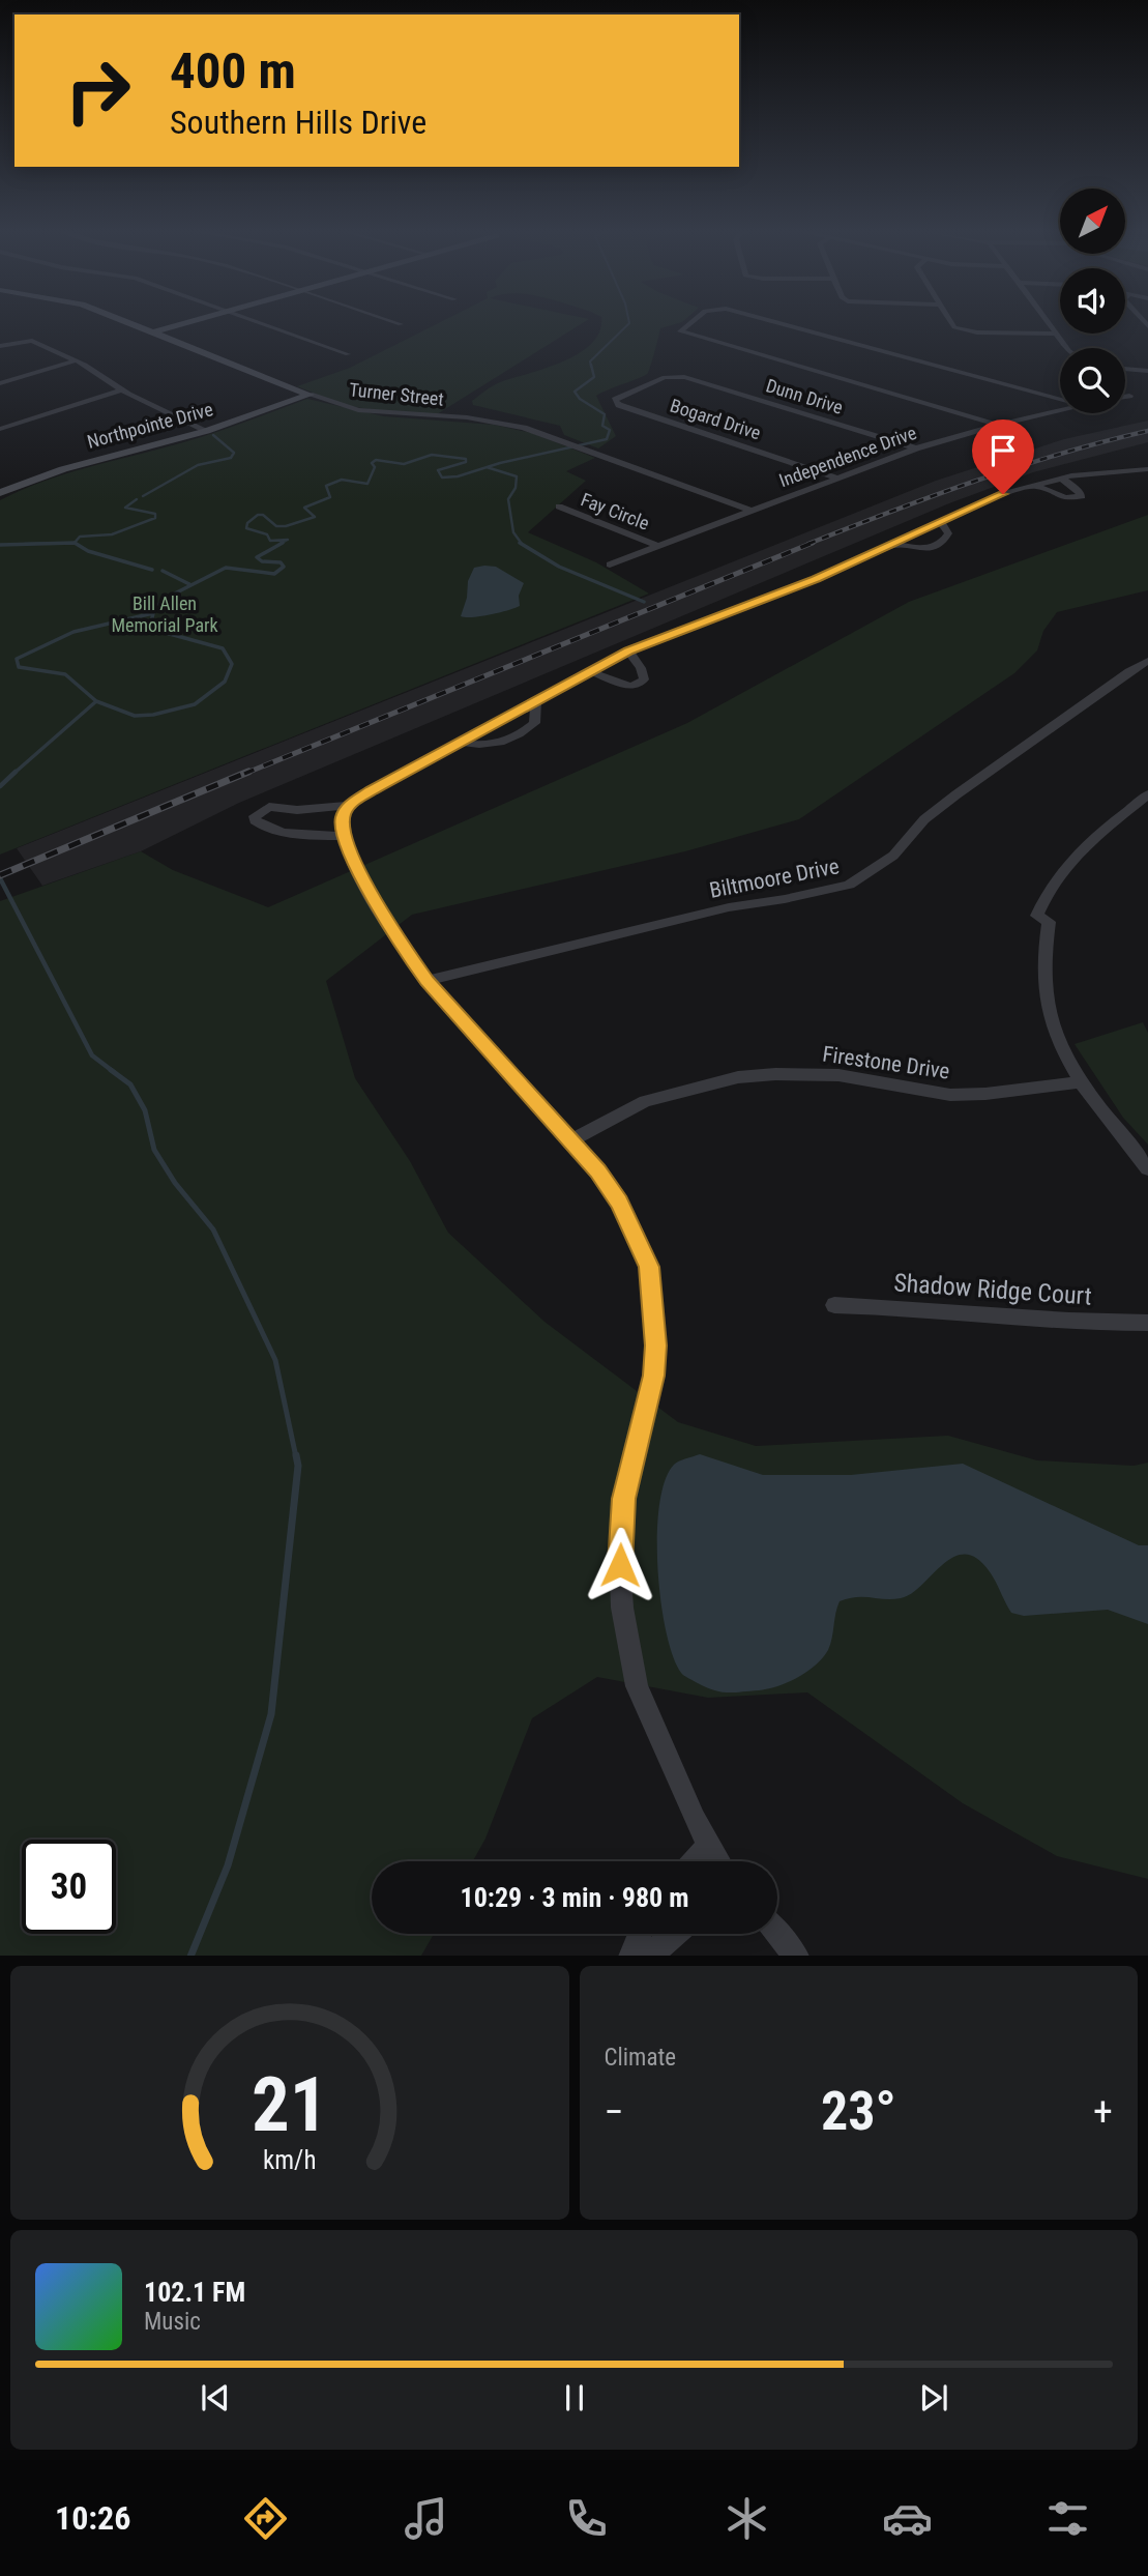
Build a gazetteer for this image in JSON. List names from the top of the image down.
{
  "streets": {
    "street": [
      "Turner Street",
      "Dunn Drive",
      "Bogard Drive",
      "Northpointe Drive",
      "Independence Drive",
      "Fay Circle",
      "Biltmoore Drive",
      "Firestone Drive",
      "Shadow Ridge Court"
    ]
  },
  "crossings": [
    ["Turner Street", "Northpointe Drive"],
    ["Turner Street", "Independence Drive"],
    ["Dunn Drive", "Bogard Drive"],
    ["Dunn Drive", "Independence Drive"],
    ["Bogard Drive", "Independence Drive"],
    ["Independence Drive", "Fay Circle"]
  ],
  "parks": ["Bill Allen Memorial Park"],
  "north": "top right",
  "page": {
    "turn": ["400 m", "Southern Hills Drive"],
    "limit": "30",
    "trip": "10:29 · 3 min · 980 m",
    "tile": "Climate",
    "heat": ["−", "23°", "+"],
    "song": ["102.1 FM", "Music"],
    "tabs": "10:26",
    "gauge": ["21", "km/h"]
  }
}
